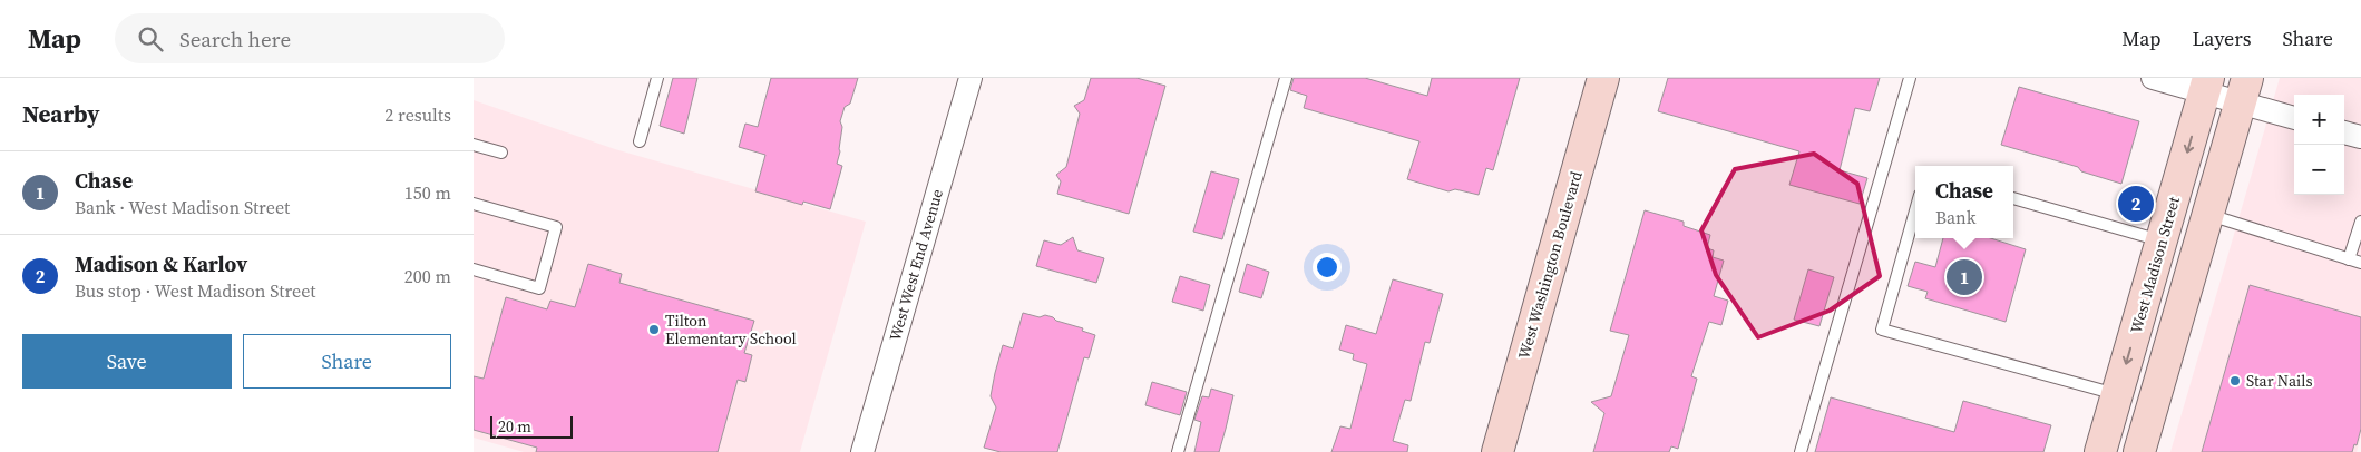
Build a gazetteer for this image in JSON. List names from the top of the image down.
{
  "streets": {
    "main road": ["West Washington Boulevard", "West Madison Street"],
    "street": ["West West End Avenue"]
  },
  "places": ["Tilton Elementary School", "Star Nails"],
  "scale_bar": "20 m",
  "page": {
    "header": "Map",
    "search": "Search here",
    "nav": ["Map", "Layers", "Share"],
    "heading": ["Nearby", "2 results"],
    "map_buttons": ["+", "−"],
    "list": [
      {
        "mark": "1",
        "name": "Chase",
        "note": "Bank · West Madison Street",
        "value": "150 m"
      },
      {
        "mark": "2",
        "name": "Madison & Karlov",
        "note": "Bus stop · West Madison Street",
        "value": "200 m"
      }
    ],
    "popup": ["Chase", "Bank"],
    "pins": ["2", "1"],
    "buttons": ["Save", "Share"],
    "scale": "20 m"
  }
}
